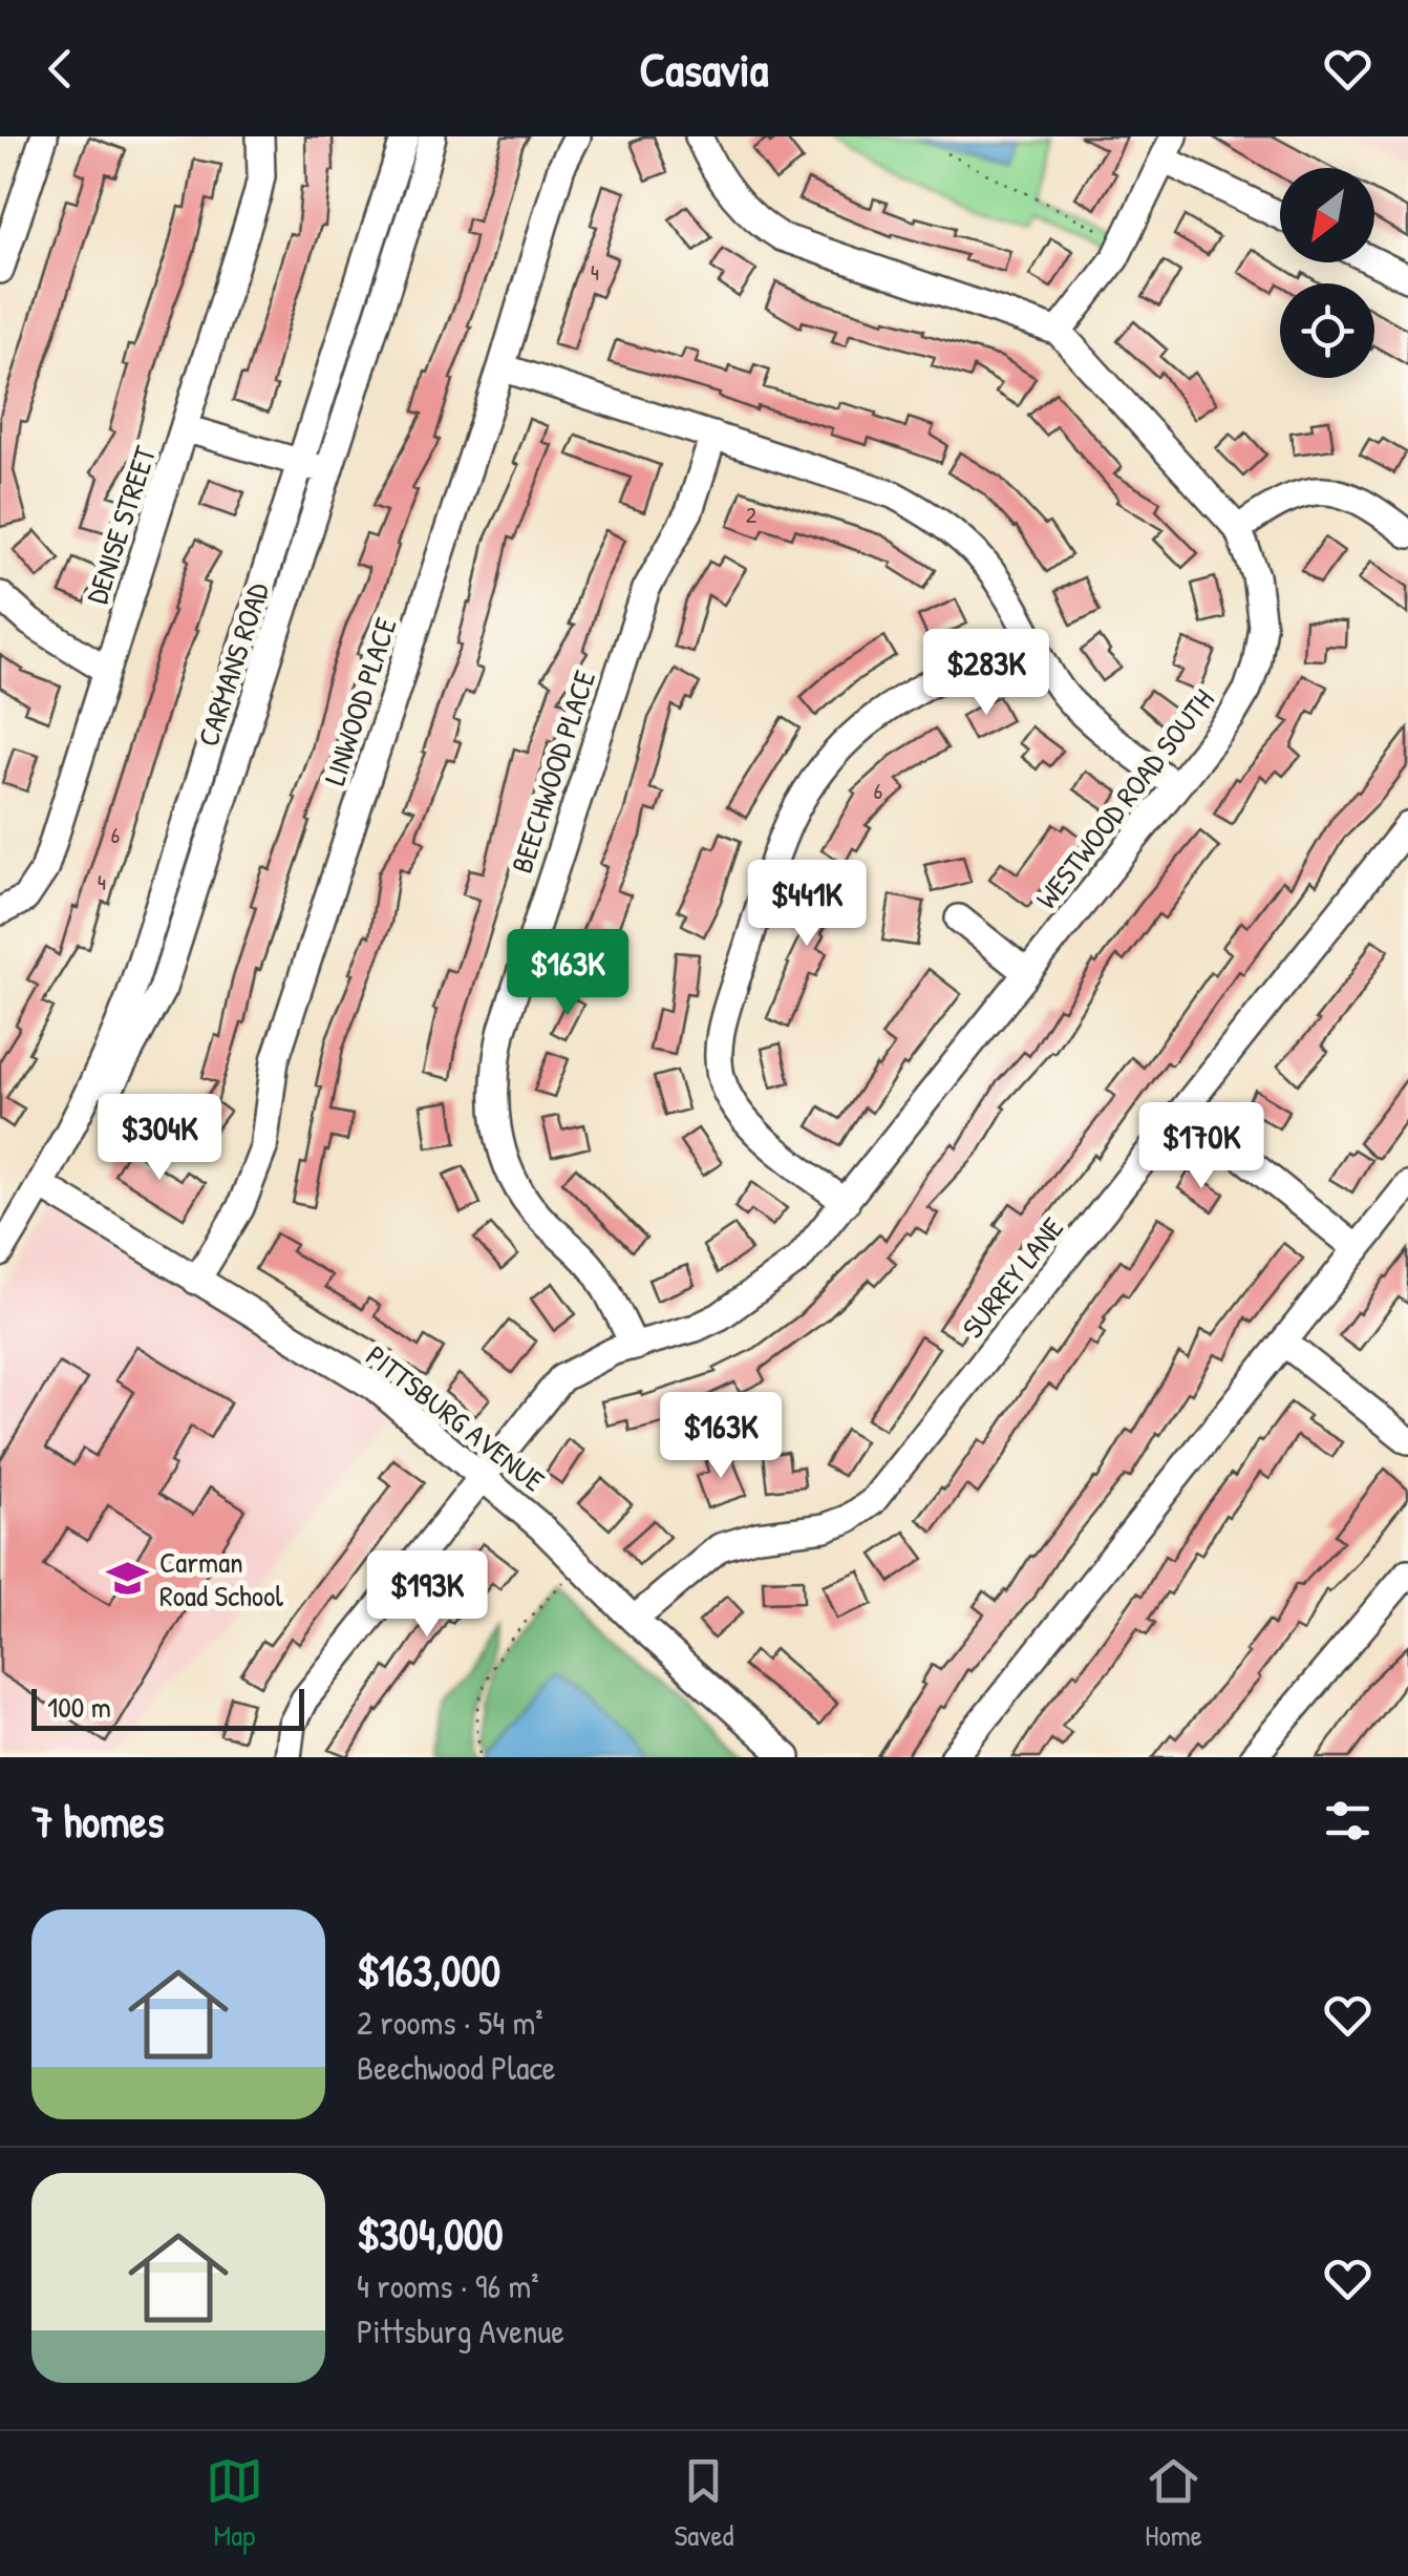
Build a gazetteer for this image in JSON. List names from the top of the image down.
{
  "streets": {
    "street": [
      "DENISE STREET",
      "CARMANS ROAD",
      "LINWOOD PLACE",
      "BEECHWOOD PLACE",
      "WESTWOOD ROAD SOUTH",
      "SURREY LANE",
      "PITTSBURG AVENUE"
    ]
  },
  "crossings": [
    ["CARMANS ROAD", "PITTSBURG AVENUE"],
    ["LINWOOD PLACE", "PITTSBURG AVENUE"],
    ["BEECHWOOD PLACE", "WESTWOOD ROAD SOUTH"],
    ["WESTWOOD ROAD SOUTH", "PITTSBURG AVENUE"],
    ["SURREY LANE", "PITTSBURG AVENUE"]
  ],
  "places": {
    "school or university": ["Carman Road School"]
  },
  "house_numbers": [
    "4",
    "2",
    "6",
    "6",
    "4"
  ],
  "scale_bar": "100 m",
  "north": "bottom left",
  "page": {
    "header": "Casavia",
    "price": [
      "$283K",
      "$441K",
      "$163K",
      "$304K",
      "$170K",
      "$163K",
      "$193K"
    ],
    "scale": "100 m",
    "heading": "7 homes",
    "list": [
      {
        "name": "$163,000",
        "note": "2 rooms · 54 m² · Beechwood Place"
      },
      {
        "name": "$304,000",
        "note": "4 rooms · 96 m² · Pittsburg Avenue"
      }
    ],
    "tabs": ["Map", "Saved", "Home"]
  }
}
